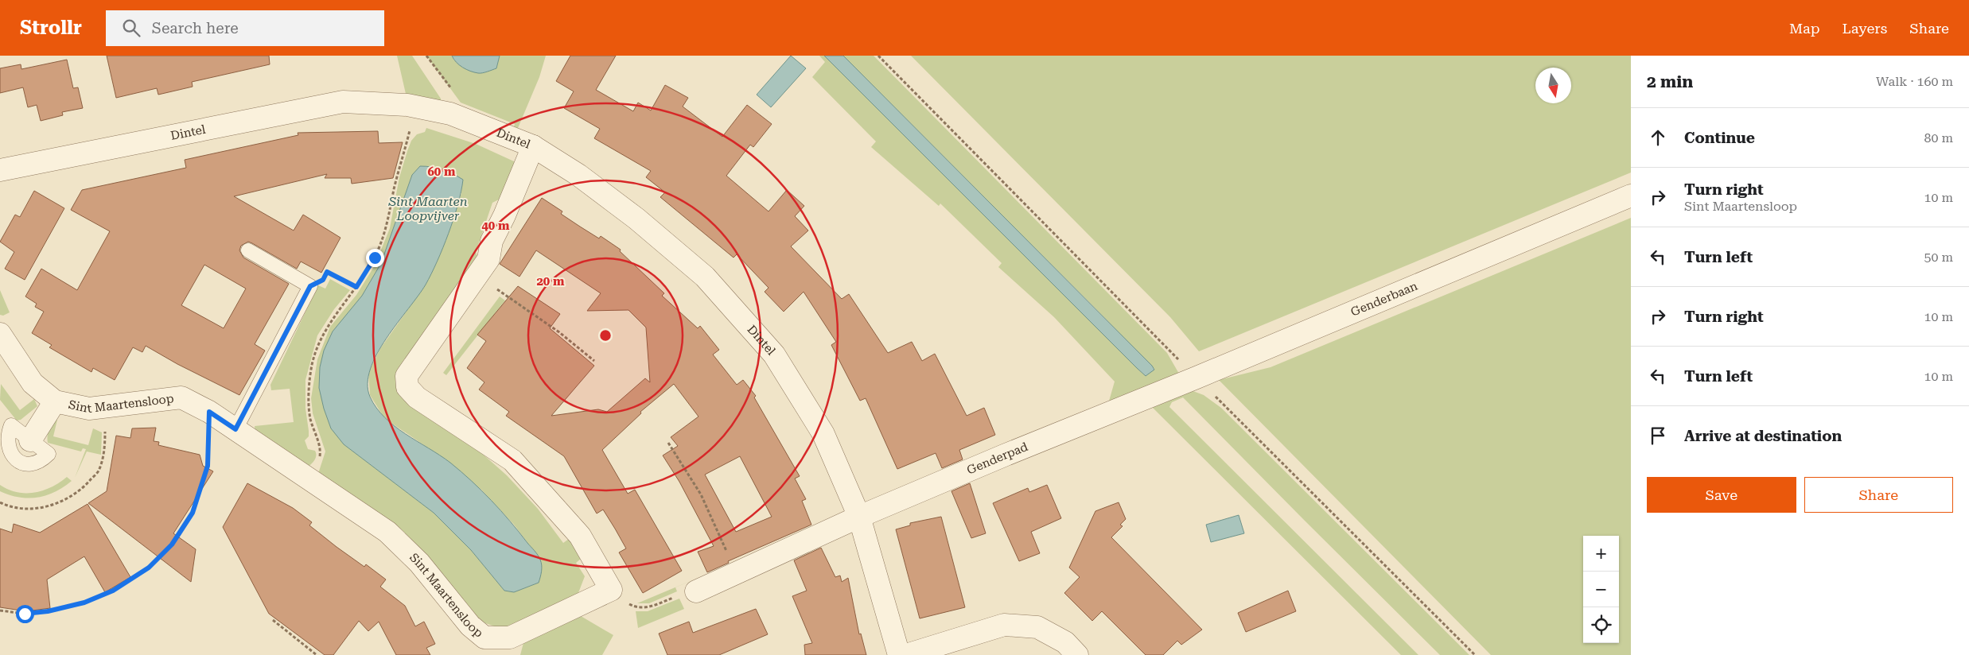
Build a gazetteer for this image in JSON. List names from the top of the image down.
{
  "streets": {
    "street": [
      "Dintel",
      "Genderbaan",
      "Sint Maartensloop",
      "Genderpad"
    ]
  },
  "crossings": [
    ["Dintel", "Genderpad"],
    ["Genderbaan", "Genderpad"]
  ],
  "water": ["Sint Maarten Loopvijver"],
  "north": "bottom",
  "page": {
    "header": "Strollr",
    "search": "Search here",
    "nav": ["Map", "Layers", "Share"],
    "heading": ["2 min", "Walk · 160 m"],
    "list": [
      ["Continue", "80 m"],
      ["Turn right", "Sint Maartensloop", "10 m"],
      ["Turn left", "50 m"],
      ["Turn right", "10 m"],
      ["Turn left", "10 m"],
      "Arrive at destination"
    ],
    "buttons": ["Save", "Share"],
    "map_buttons": ["+", "−"]
  },
  "rings": ["60 m", "40 m", "20 m"]
}
